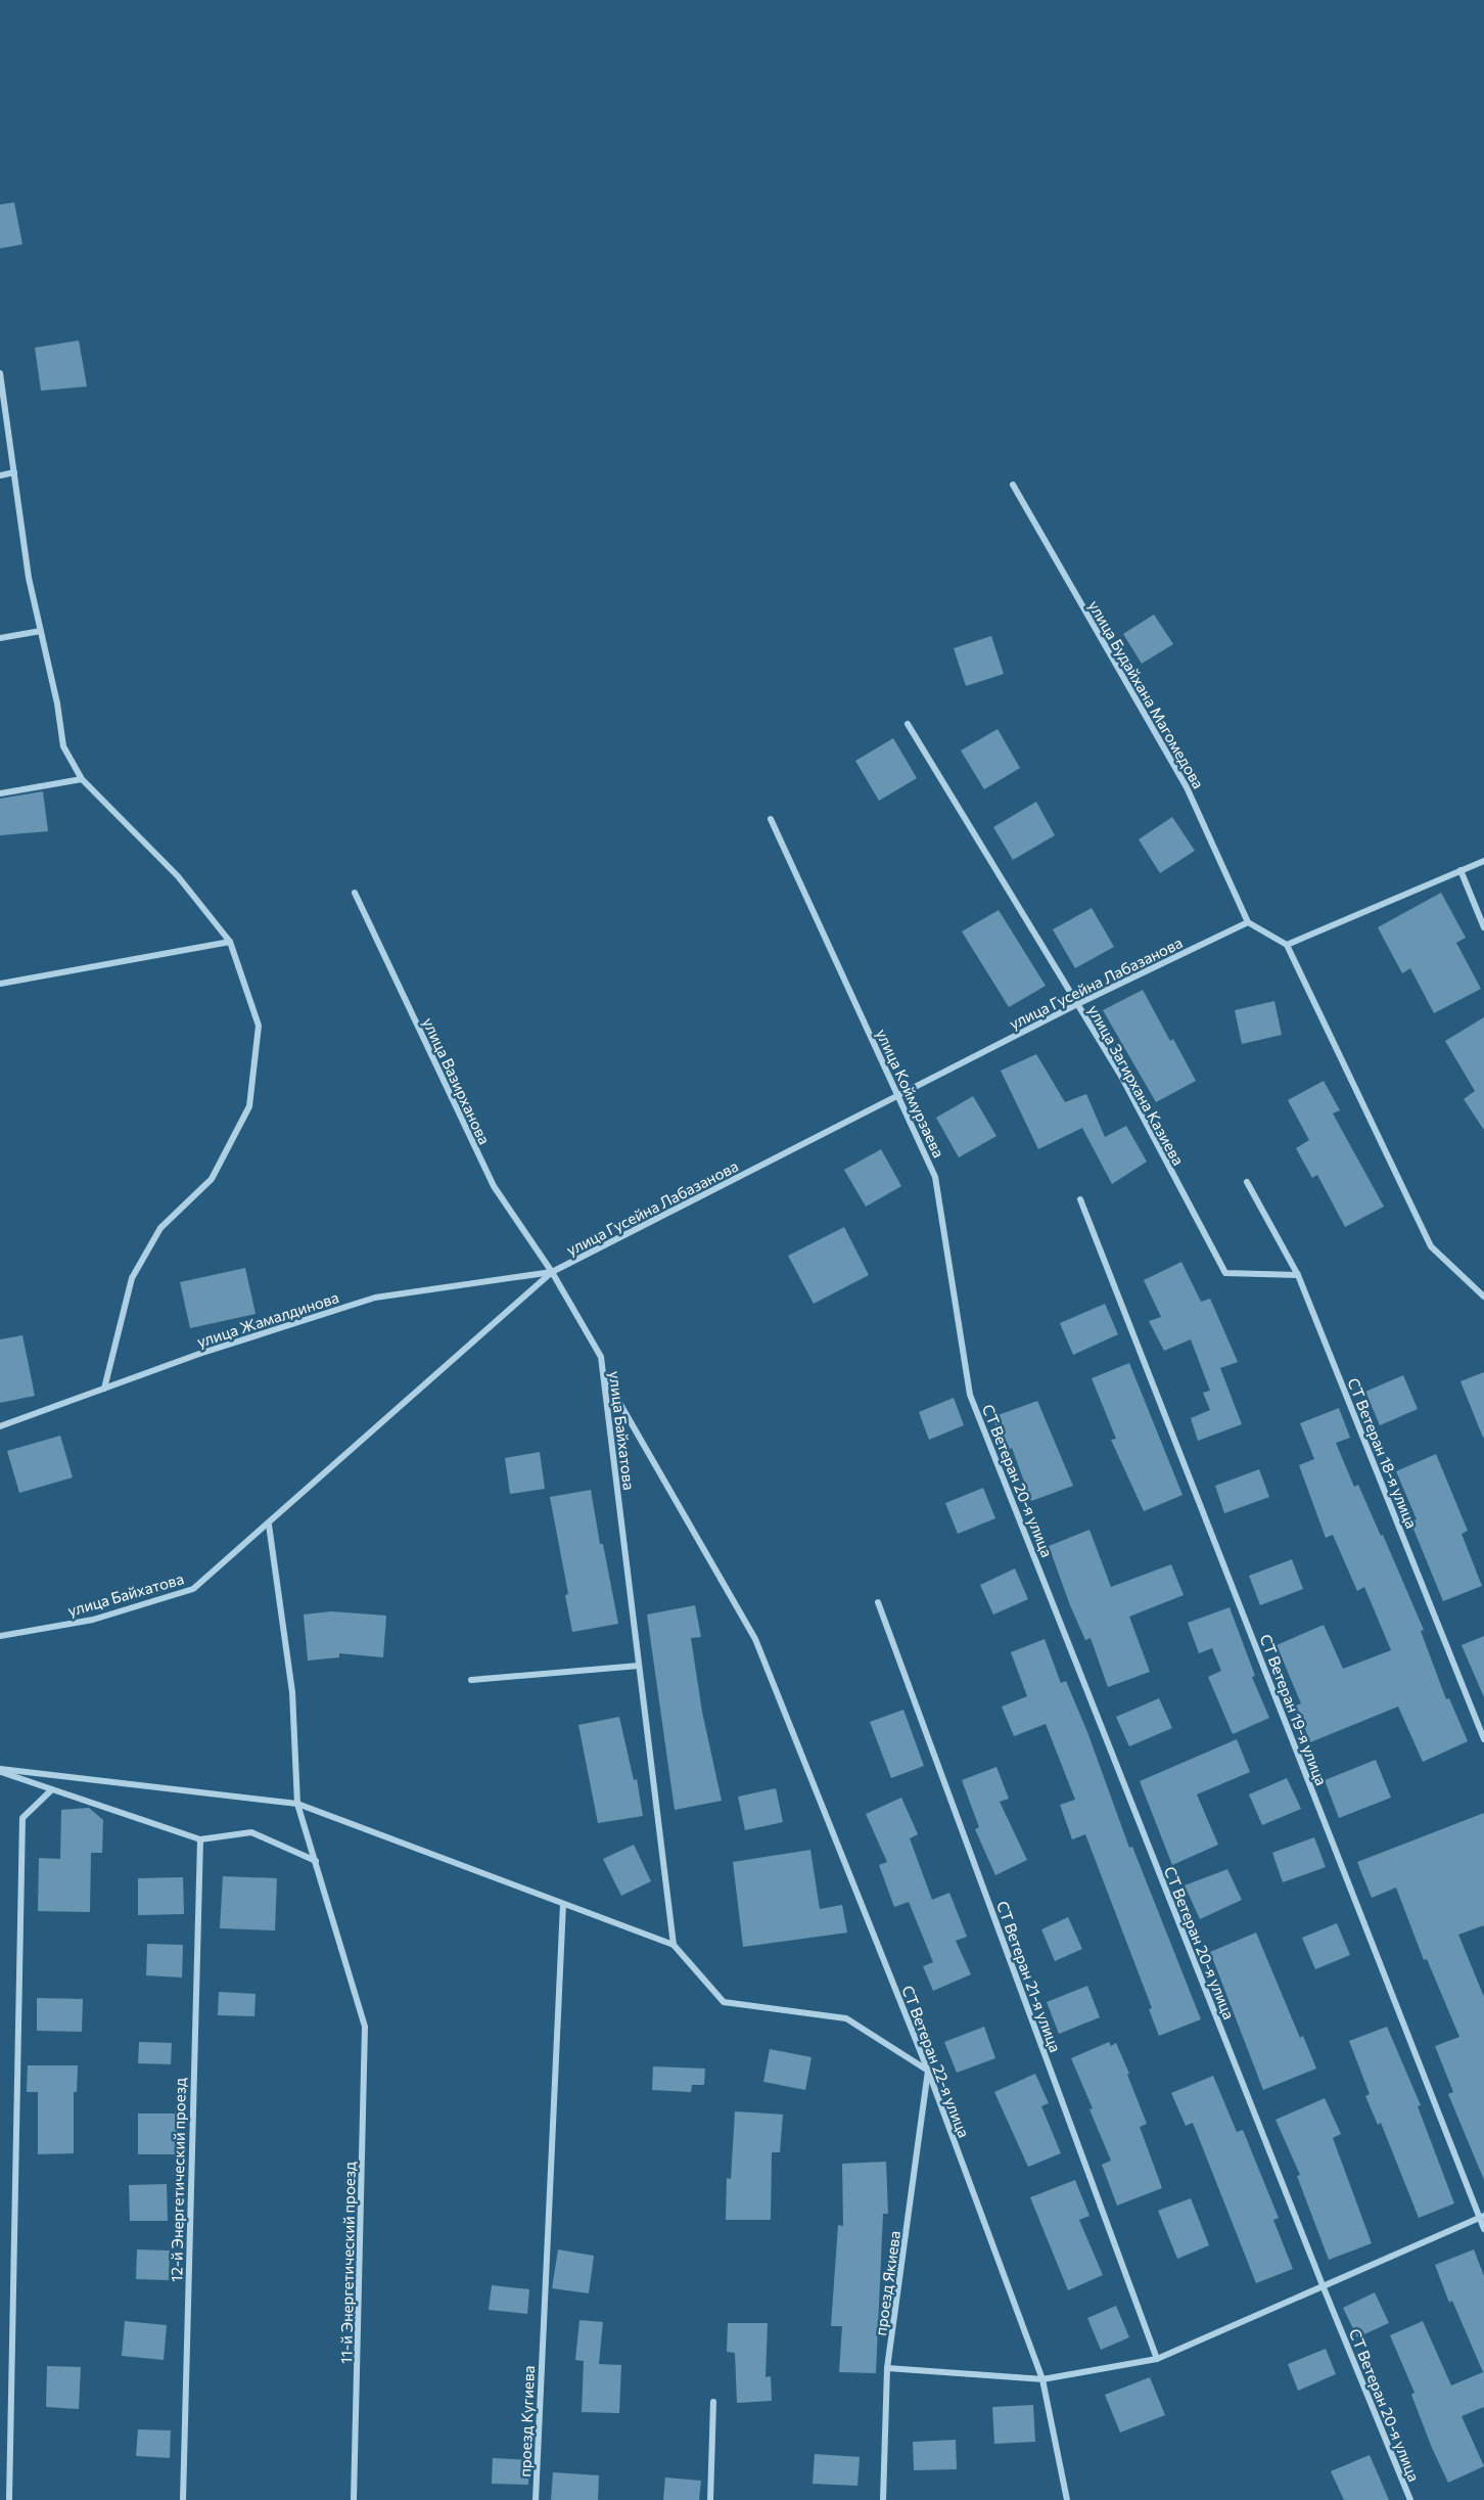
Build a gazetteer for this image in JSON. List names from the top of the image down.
{
  "streets": {
    "street": [
      "улица Будайхана Магомедова",
      "улица Гусейна Лабазанова",
      "улица Вазирханова",
      "улица Загирхана Казиева",
      "улица Коймурзаева",
      "улица Жамалдинова",
      "улица Байхатова",
      "СТ Ветеран 18-я улица",
      "СТ Ветеран 20-я улица",
      "СТ Ветеран 19-я улица",
      "СТ Ветеран 21-я улица",
      "СТ Ветеран 22-я улица",
      "12-й Энергетический проезд",
      "11-й Энергетический проезд",
      "проезд Якиева",
      "проезд Кугиева"
    ]
  },
  "crossings": [
    ["улица Будайхана Магомедова", "улица Гусейна Лабазанова"],
    ["улица Гусейна Лабазанова", "улица Вазирханова"],
    ["улица Гусейна Лабазанова", "улица Загирхана Казиева"],
    ["улица Гусейна Лабазанова", "улица Коймурзаева"],
    ["улица Гусейна Лабазанова", "улица Жамалдинова"],
    ["улица Гусейна Лабазанова", "улица Байхатова"],
    ["улица Вазирханова", "улица Жамалдинова"],
    ["улица Вазирханова", "улица Байхатова"],
    ["улица Загирхана Казиева", "СТ Ветеран 18-я улица"],
    ["улица Коймурзаева", "СТ Ветеран 20-я улица"],
    ["улица Жамалдинова", "улица Байхатова"],
    ["улица Байхатова", "СТ Ветеран 22-я улица"],
    ["улица Байхатова", "11-й Энергетический проезд"],
    ["СТ Ветеран 22-я улица", "проезд Якиева"]
  ]
}
